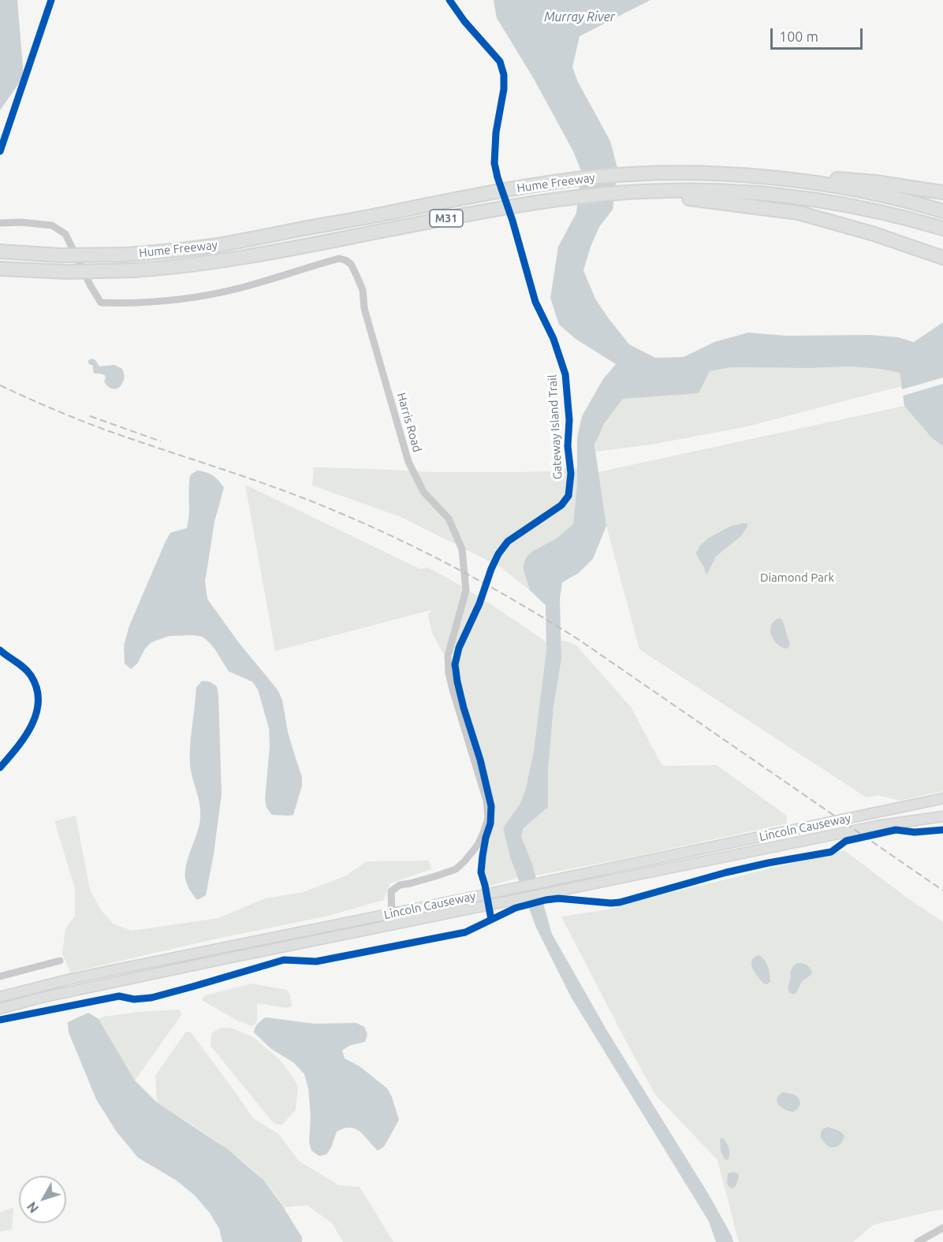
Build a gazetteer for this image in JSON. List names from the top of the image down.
{
  "streets": {
    "highway": ["Hume Freeway", "M31"],
    "main road": ["Lincoln Causeway"],
    "street": ["Harris Road"],
    "cycle path": ["Gateway Island Trail"]
  },
  "crossings": [
    ["Harris Road", "Lincoln Causeway"]
  ],
  "water": ["Murray River"],
  "parks": ["Diamond Park"],
  "scale_bar": "100 m",
  "north": "bottom left"
}
